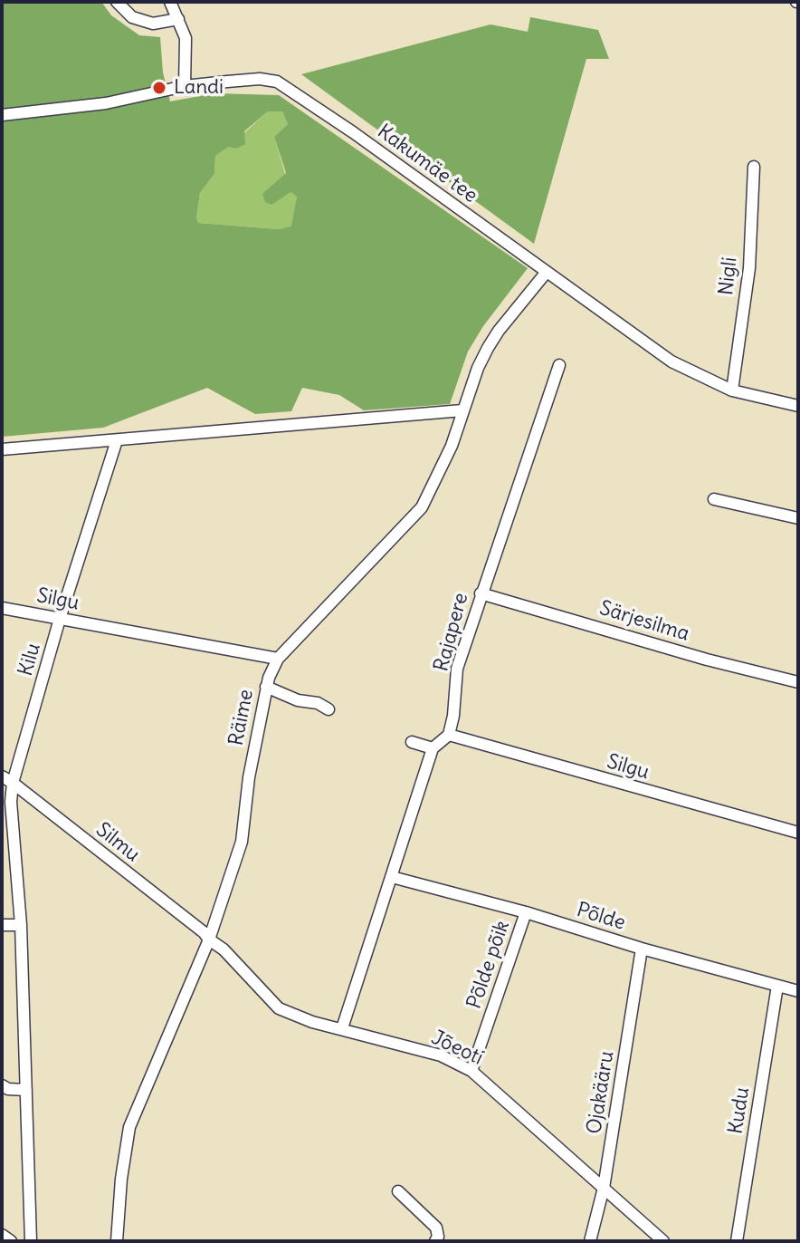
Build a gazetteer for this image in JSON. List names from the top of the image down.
{
  "streets": {
    "street": [
      "Kakumäe tee",
      "Nigli",
      "Silgu",
      "Särjesilma",
      "Rajapere",
      "Kilu",
      "Räime",
      "Silmu",
      "Põlde",
      "Põlde põik",
      "Jõeoti",
      "Ojakääru",
      "Kudu"
    ]
  },
  "crossings": [
    ["Kakumäe tee", "Nigli"],
    ["Kakumäe tee", "Räime"],
    ["Silgu", "Rajapere"],
    ["Silgu", "Kilu"],
    ["Silgu", "Räime"],
    ["Särjesilma", "Rajapere"],
    ["Kilu", "Silmu"],
    ["Räime", "Silmu"],
    ["Räime", "Jõeoti"],
    ["Silmu", "Jõeoti"],
    ["Põlde", "Põlde põik"],
    ["Põlde", "Ojakääru"],
    ["Põlde", "Kudu"],
    ["Põlde põik", "Jõeoti"],
    ["Jõeoti", "Ojakääru"]
  ],
  "places": ["Landi"]
}
